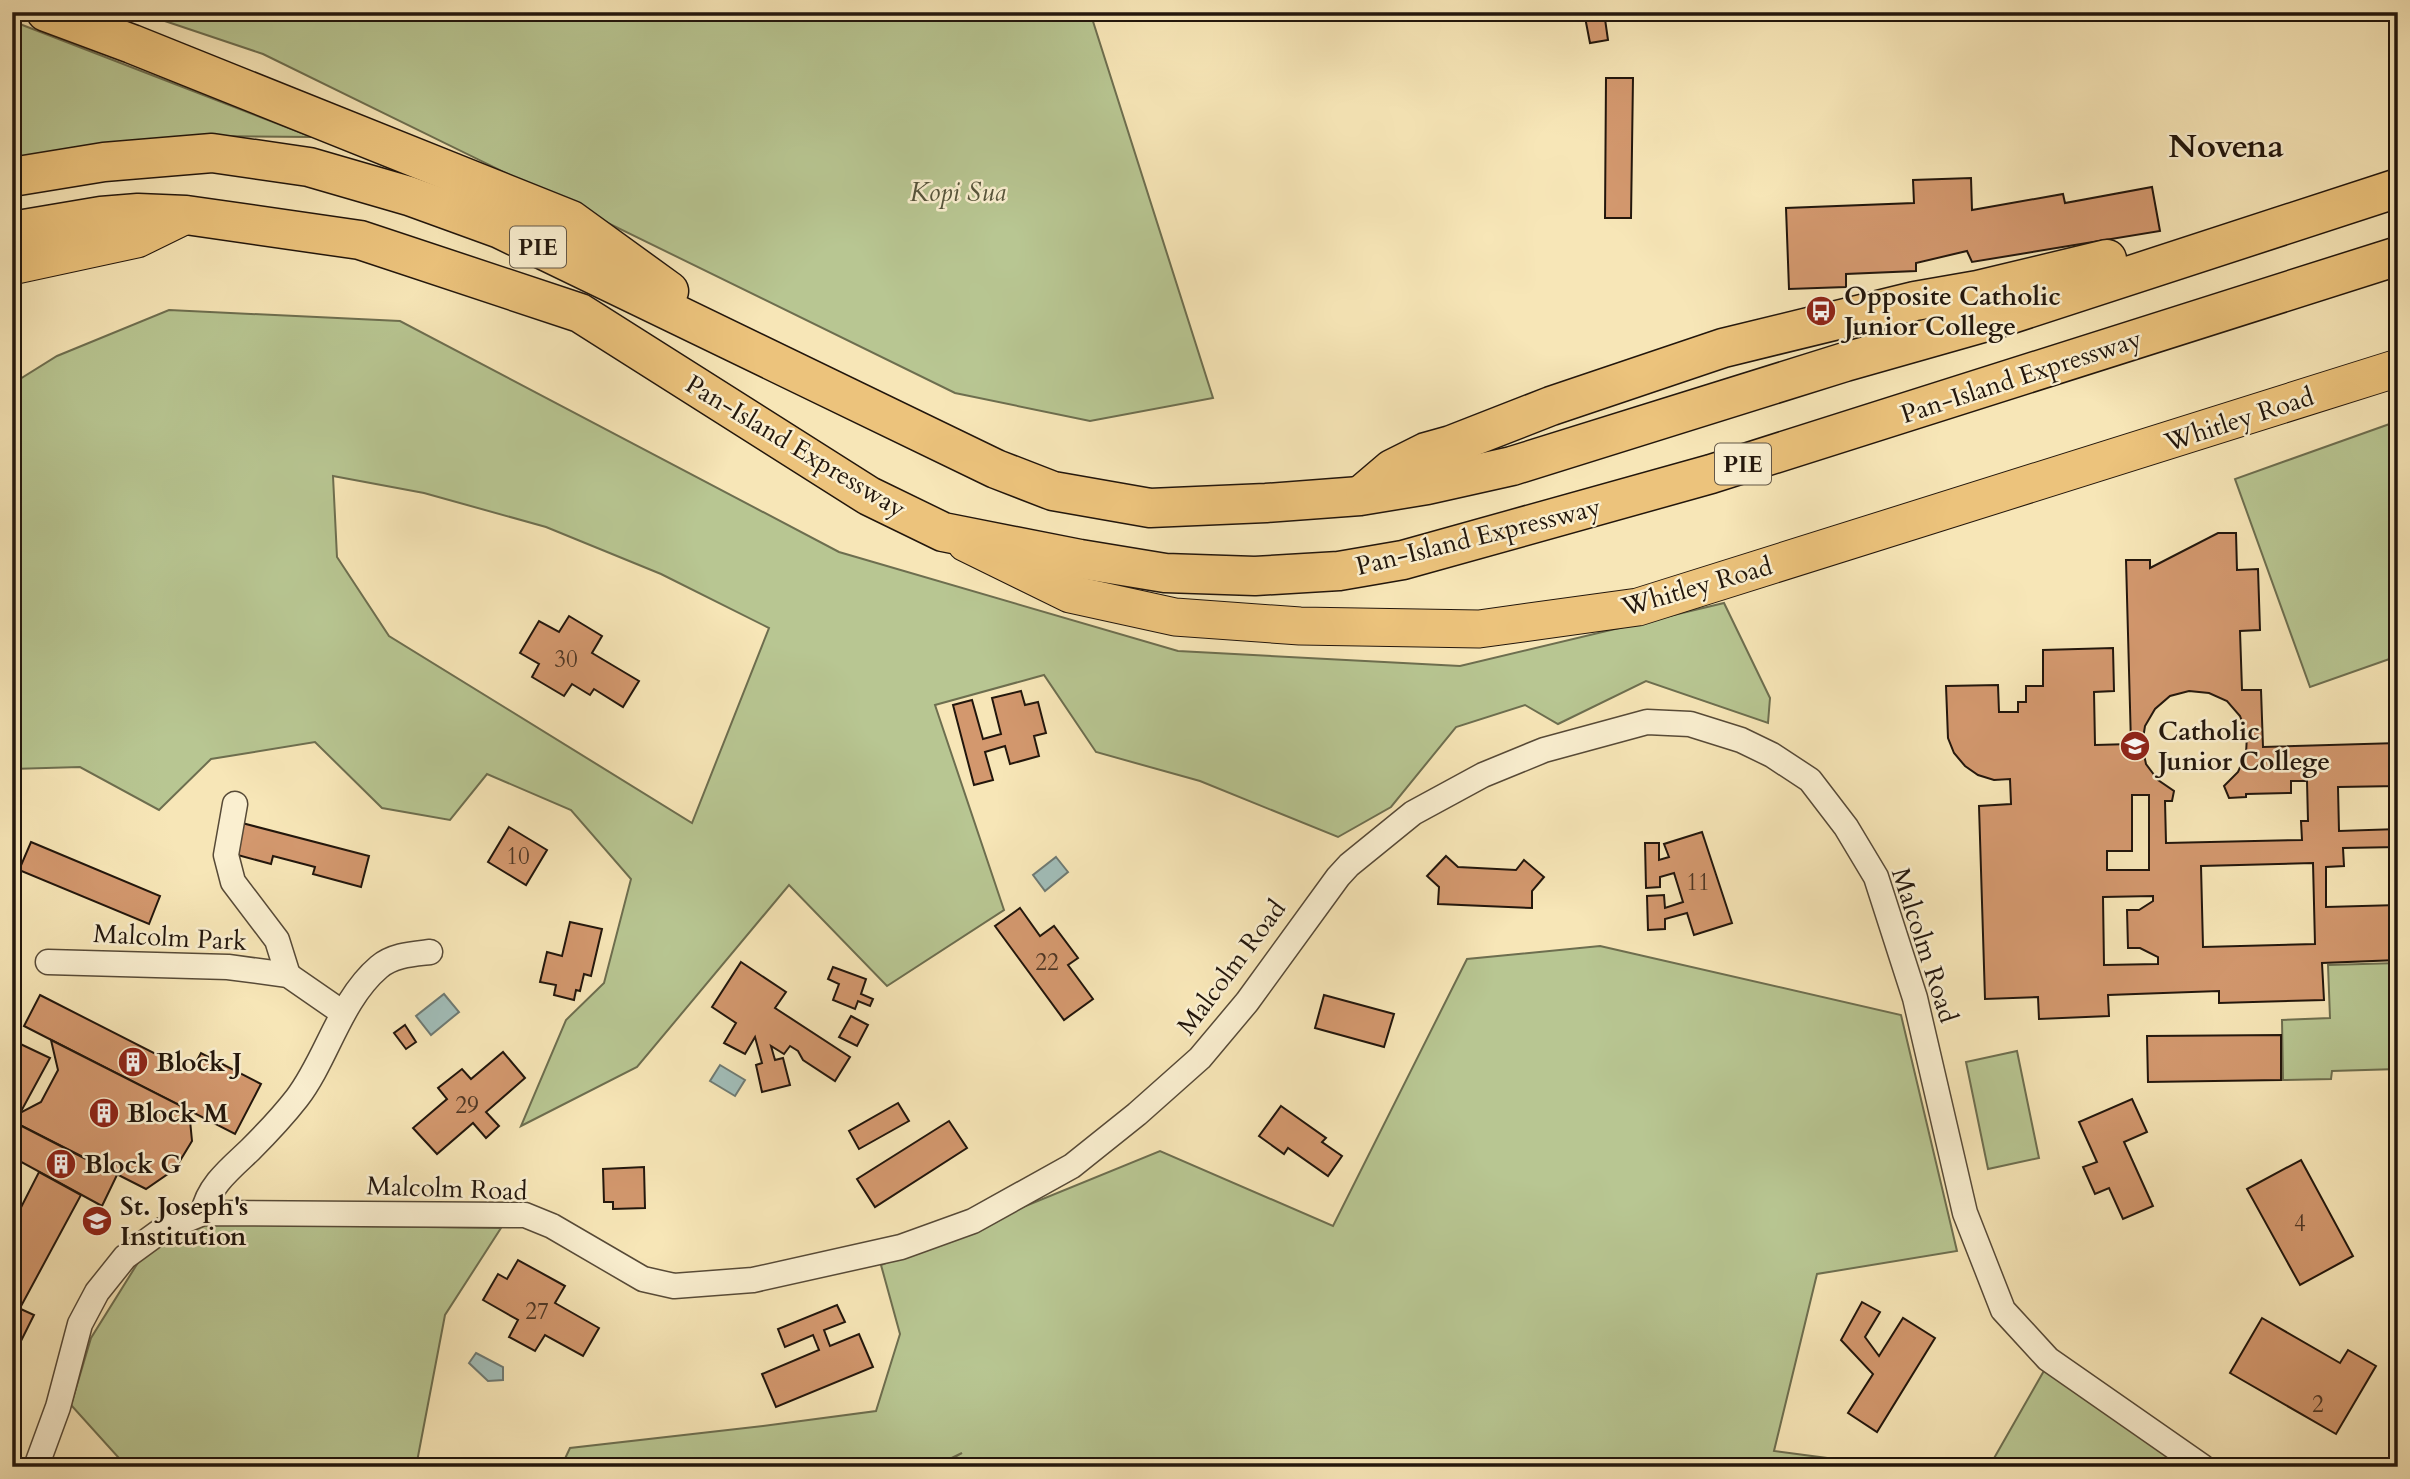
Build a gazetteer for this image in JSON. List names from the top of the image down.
{
  "streets": {
    "highway": ["PIE", "Pan-Island Expressway"],
    "main road": ["Whitley Road"],
    "street": ["Malcolm Park", "Malcolm Road"]
  },
  "crossings": [
    ["Pan-Island Expressway", "Whitley Road"]
  ],
  "districts": ["Novena"],
  "parks": ["Kopi Sua"],
  "places": {
    "bus stop": ["Opposite Catholic Junior College"],
    "school or university": ["Catholic Junior College", "St. Joseph's Institution"],
    "building": ["Block J", "Block M", "Block G"]
  },
  "house_numbers": [
    "30",
    "10",
    "11",
    "22",
    "29",
    "4",
    "27",
    "2"
  ]
}
